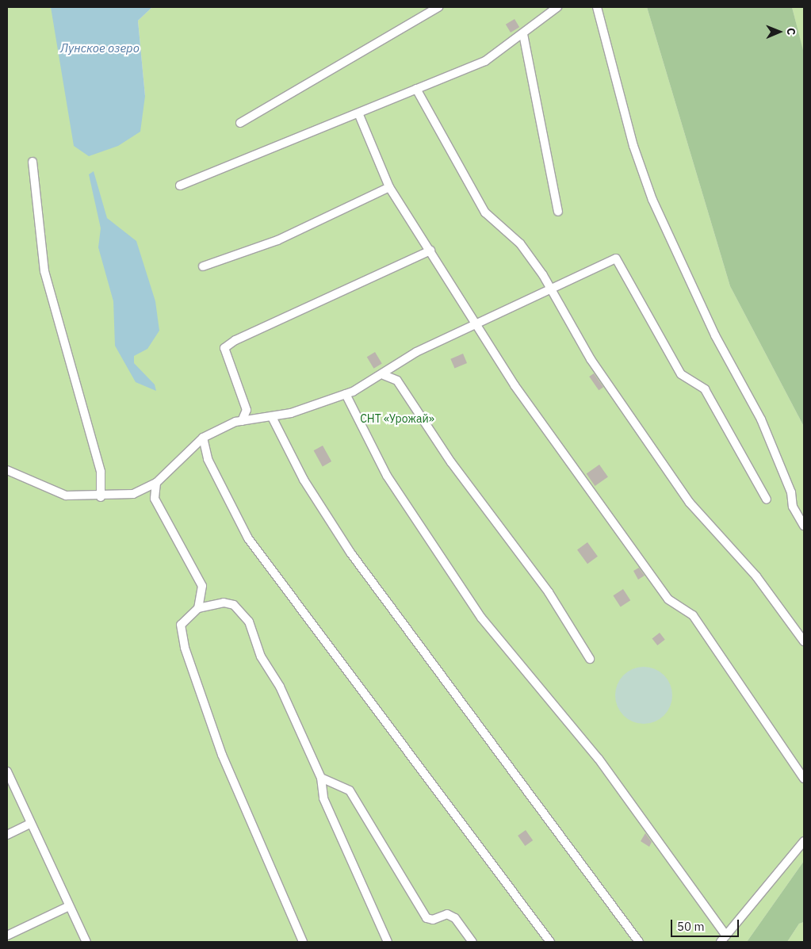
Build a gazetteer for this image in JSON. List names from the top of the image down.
{
  "water": ["Лунское озеро"],
  "parks": ["СНТ «Урожай»"],
  "scale_bar": "50 m",
  "north": "right"
}
